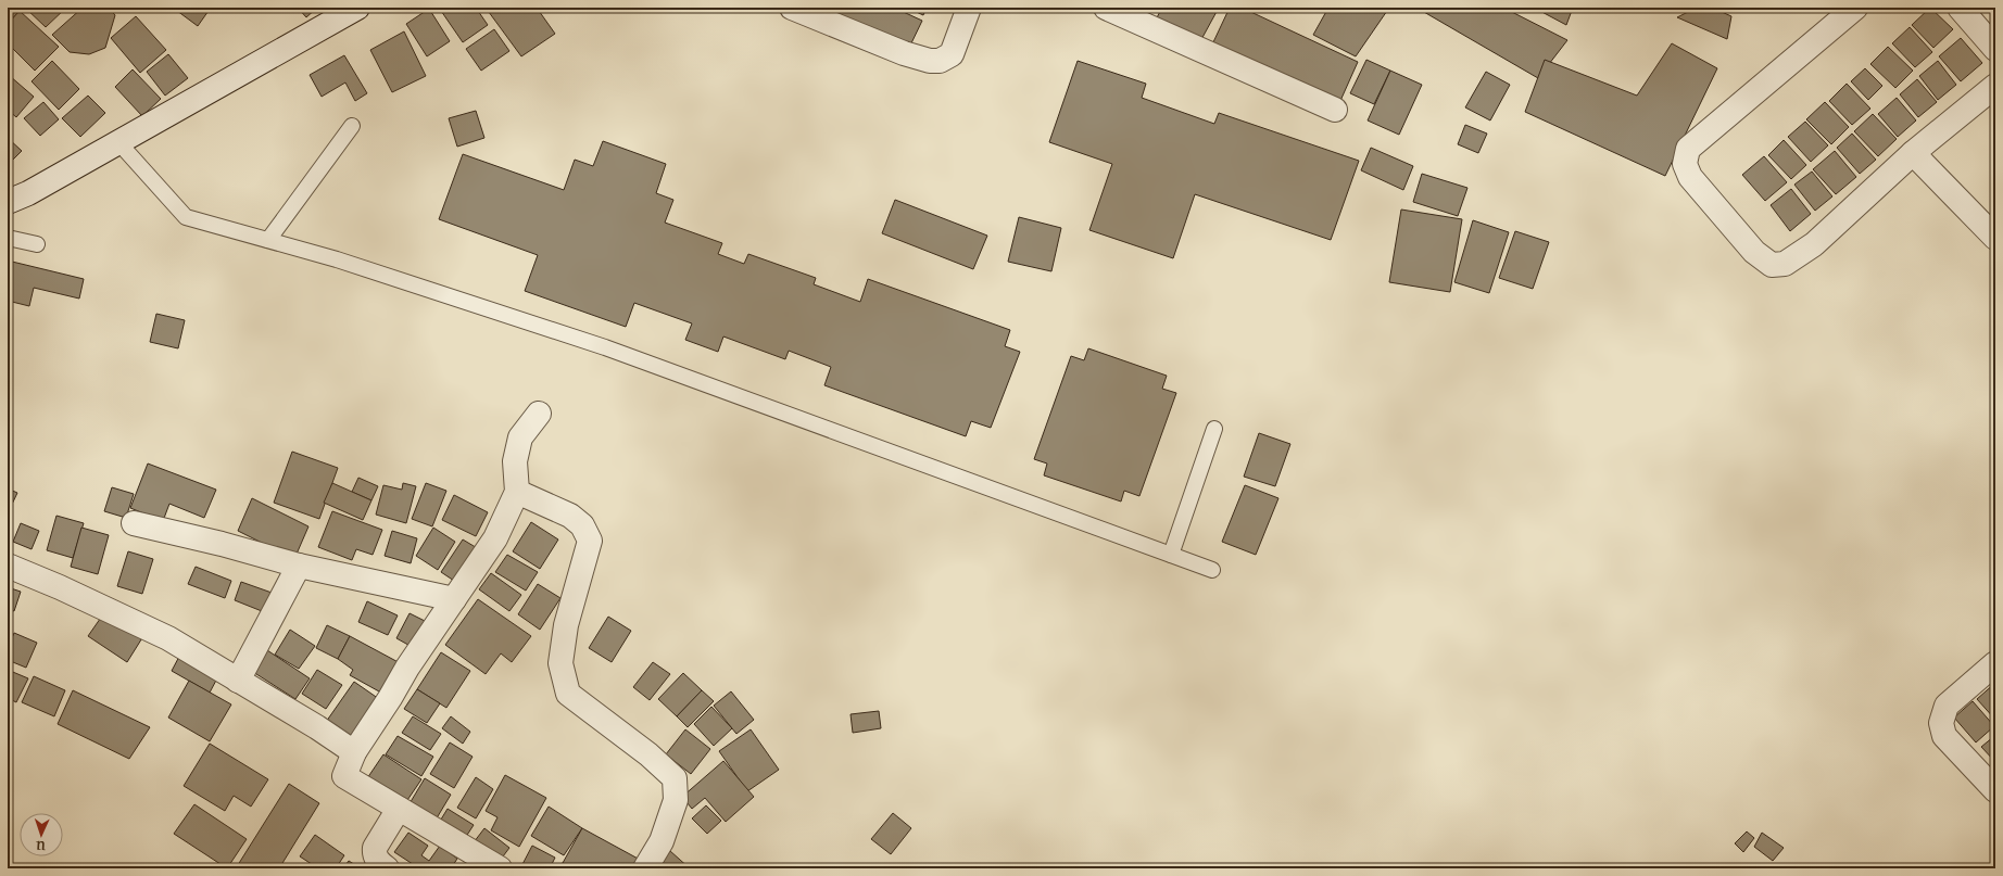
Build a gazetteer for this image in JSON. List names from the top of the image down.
{
  "north": "bottom"
}
